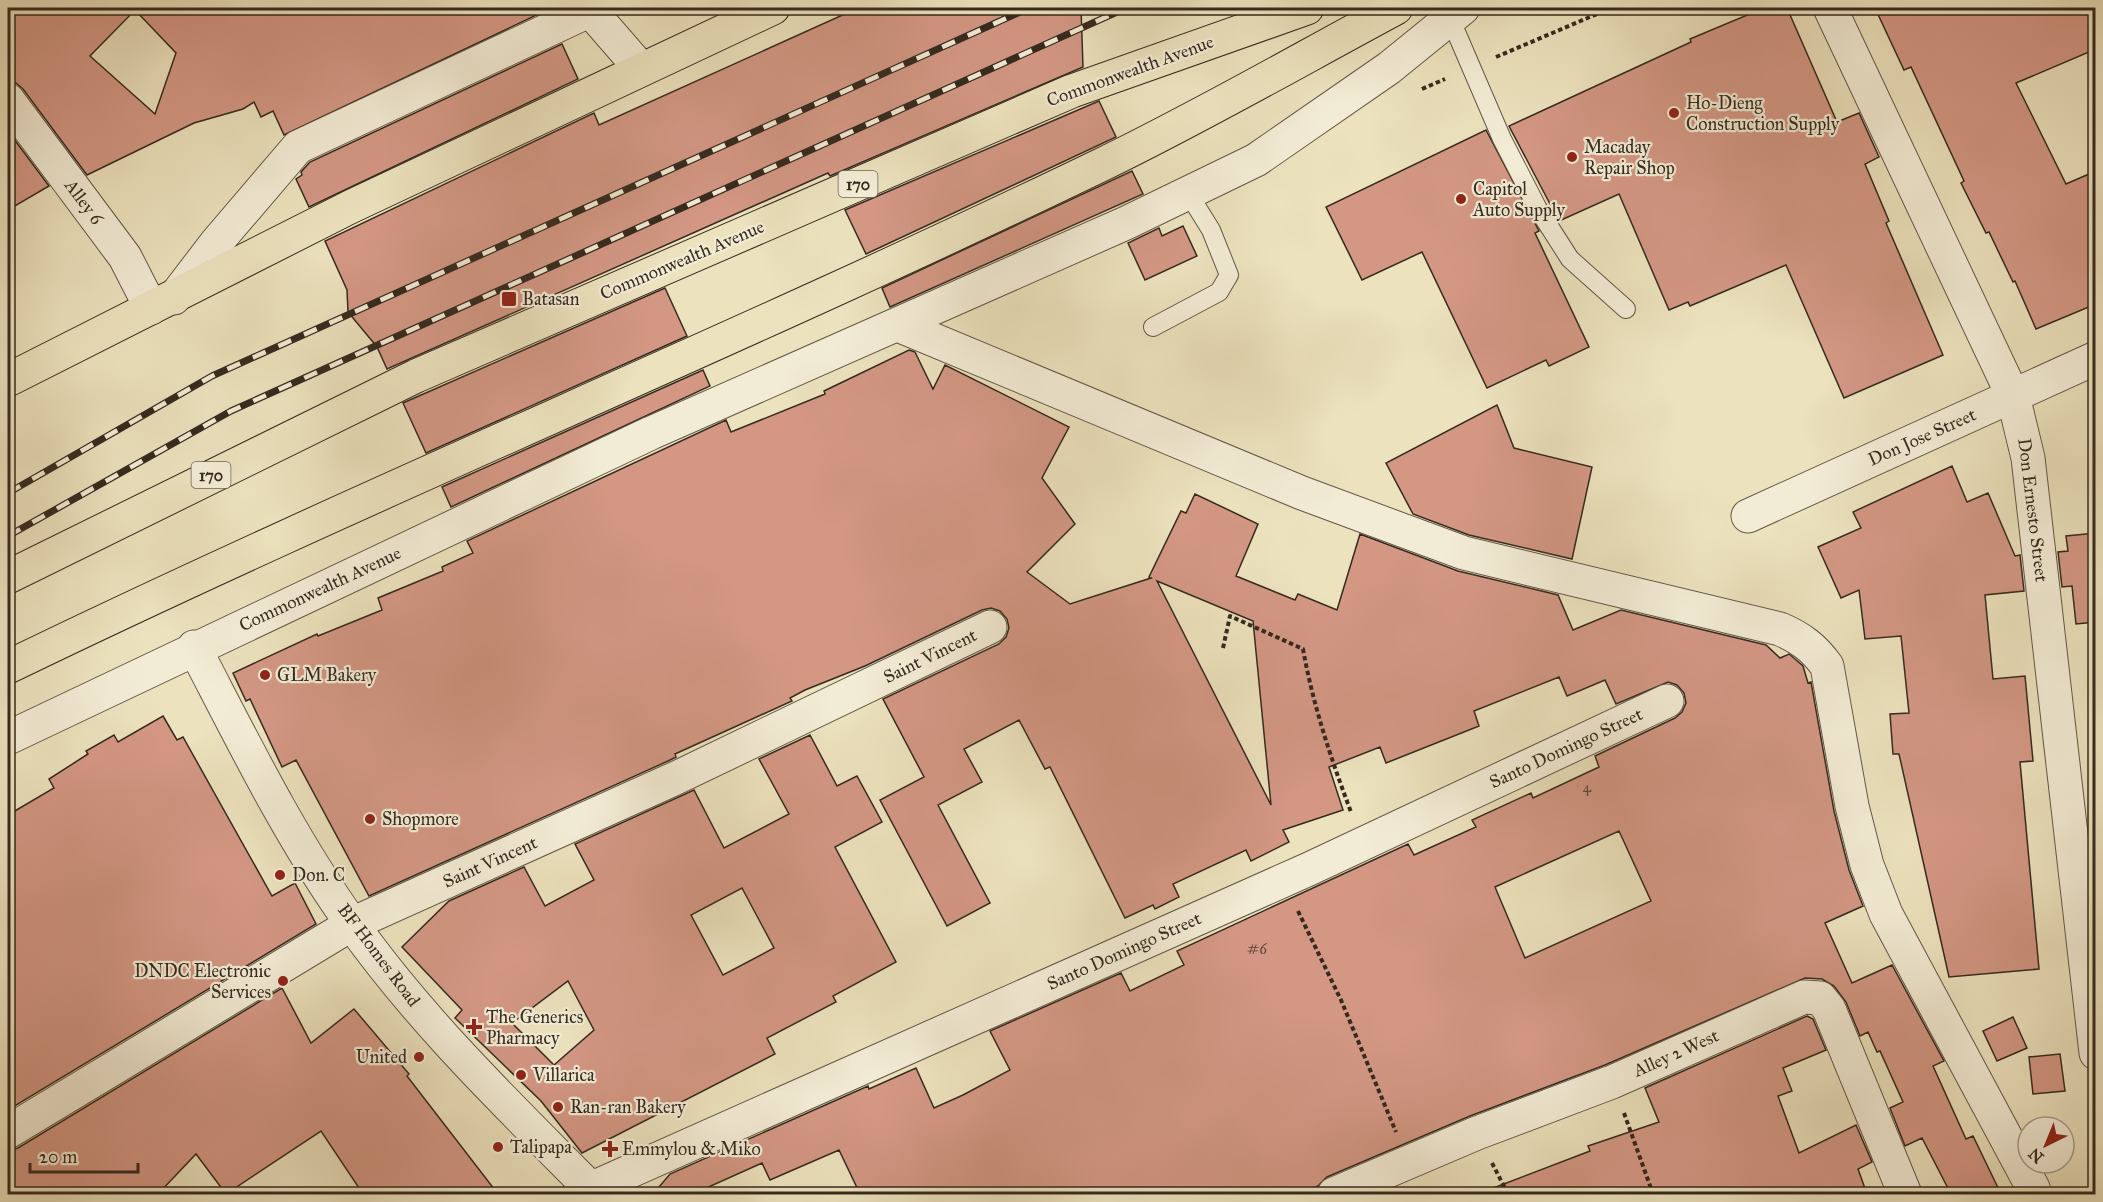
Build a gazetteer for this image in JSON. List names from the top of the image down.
{
  "streets": {
    "main road": ["Commonwealth Avenue", "170"],
    "street": [
      "Alley 6",
      "Don Jose Street",
      "Don Ernesto Street",
      "Saint Vincent",
      "Santo Domingo Street",
      "BF Homes Road",
      "Alley 2 West"
    ]
  },
  "crossings": [
    ["Commonwealth Avenue", "BF Homes Road"],
    ["Don Jose Street", "Don Ernesto Street"],
    ["Saint Vincent", "BF Homes Road"],
    ["Santo Domingo Street", "BF Homes Road"]
  ],
  "places": {
    "other": [
      "Ho-Dieng Construction Supply",
      "Macaday Repair Shop",
      "Capitol Auto Supply",
      "GLM Bakery",
      "Shopmore",
      "Don. C",
      "DNDC Electronic Services",
      "United",
      "Villarica",
      "Ran-ran Bakery",
      "Talipapa"
    ],
    "transit": ["Batasan"],
    "health": ["The Generics Pharmacy", "Emmylou & Miko"]
  },
  "house_numbers": ["4", "#6"],
  "scale_bar": "20 m",
  "north": "bottom left"
}
